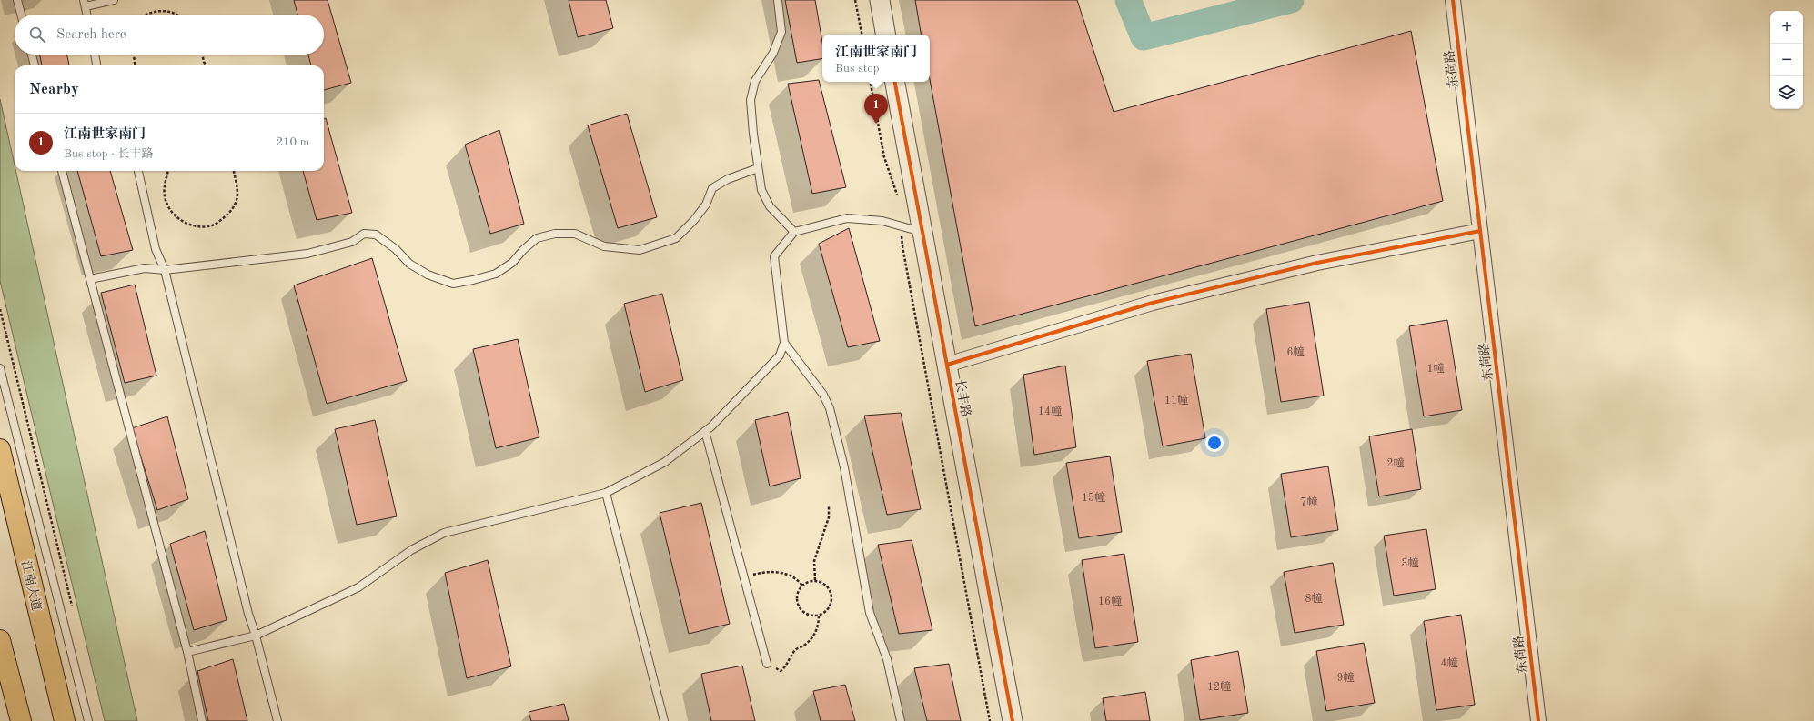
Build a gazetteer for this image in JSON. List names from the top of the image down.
{
  "streets": {
    "highway": ["江南大道"],
    "street": ["东荷路", "长丰路"]
  },
  "house_numbers": [
    "6幢",
    "1幢",
    "11幢",
    "14幢",
    "2幢",
    "15幢",
    "7幢",
    "3幢",
    "8幢",
    "16幢",
    "4幢",
    "9幢",
    "12幢"
  ],
  "page": {
    "map_buttons": ["+", "−"],
    "search": "Search here",
    "popup": ["江南世家南门", "Bus stop"],
    "heading": "Nearby",
    "pins": "1",
    "list": [
      {
        "mark": "1",
        "name": "江南世家南门",
        "note": "Bus stop · 长丰路",
        "value": "210 m"
      }
    ]
  }
}
